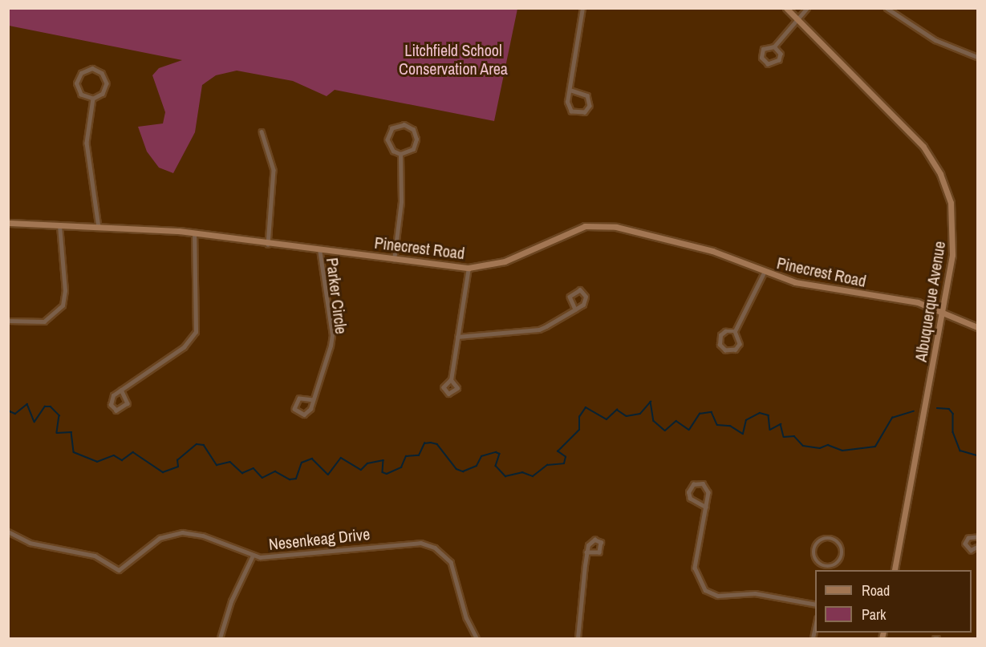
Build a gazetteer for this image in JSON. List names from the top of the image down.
{
  "streets": {
    "street": [
      "Pinecrest Road",
      "Parker Circle",
      "Albuquerque Avenue",
      "Nesenkeag Drive"
    ]
  },
  "crossings": [
    ["Pinecrest Road", "Parker Circle"],
    ["Pinecrest Road", "Albuquerque Avenue"]
  ],
  "parks": ["Litchfield School Conservation Area"],
  "legend": ["Road", "Park"]
}
